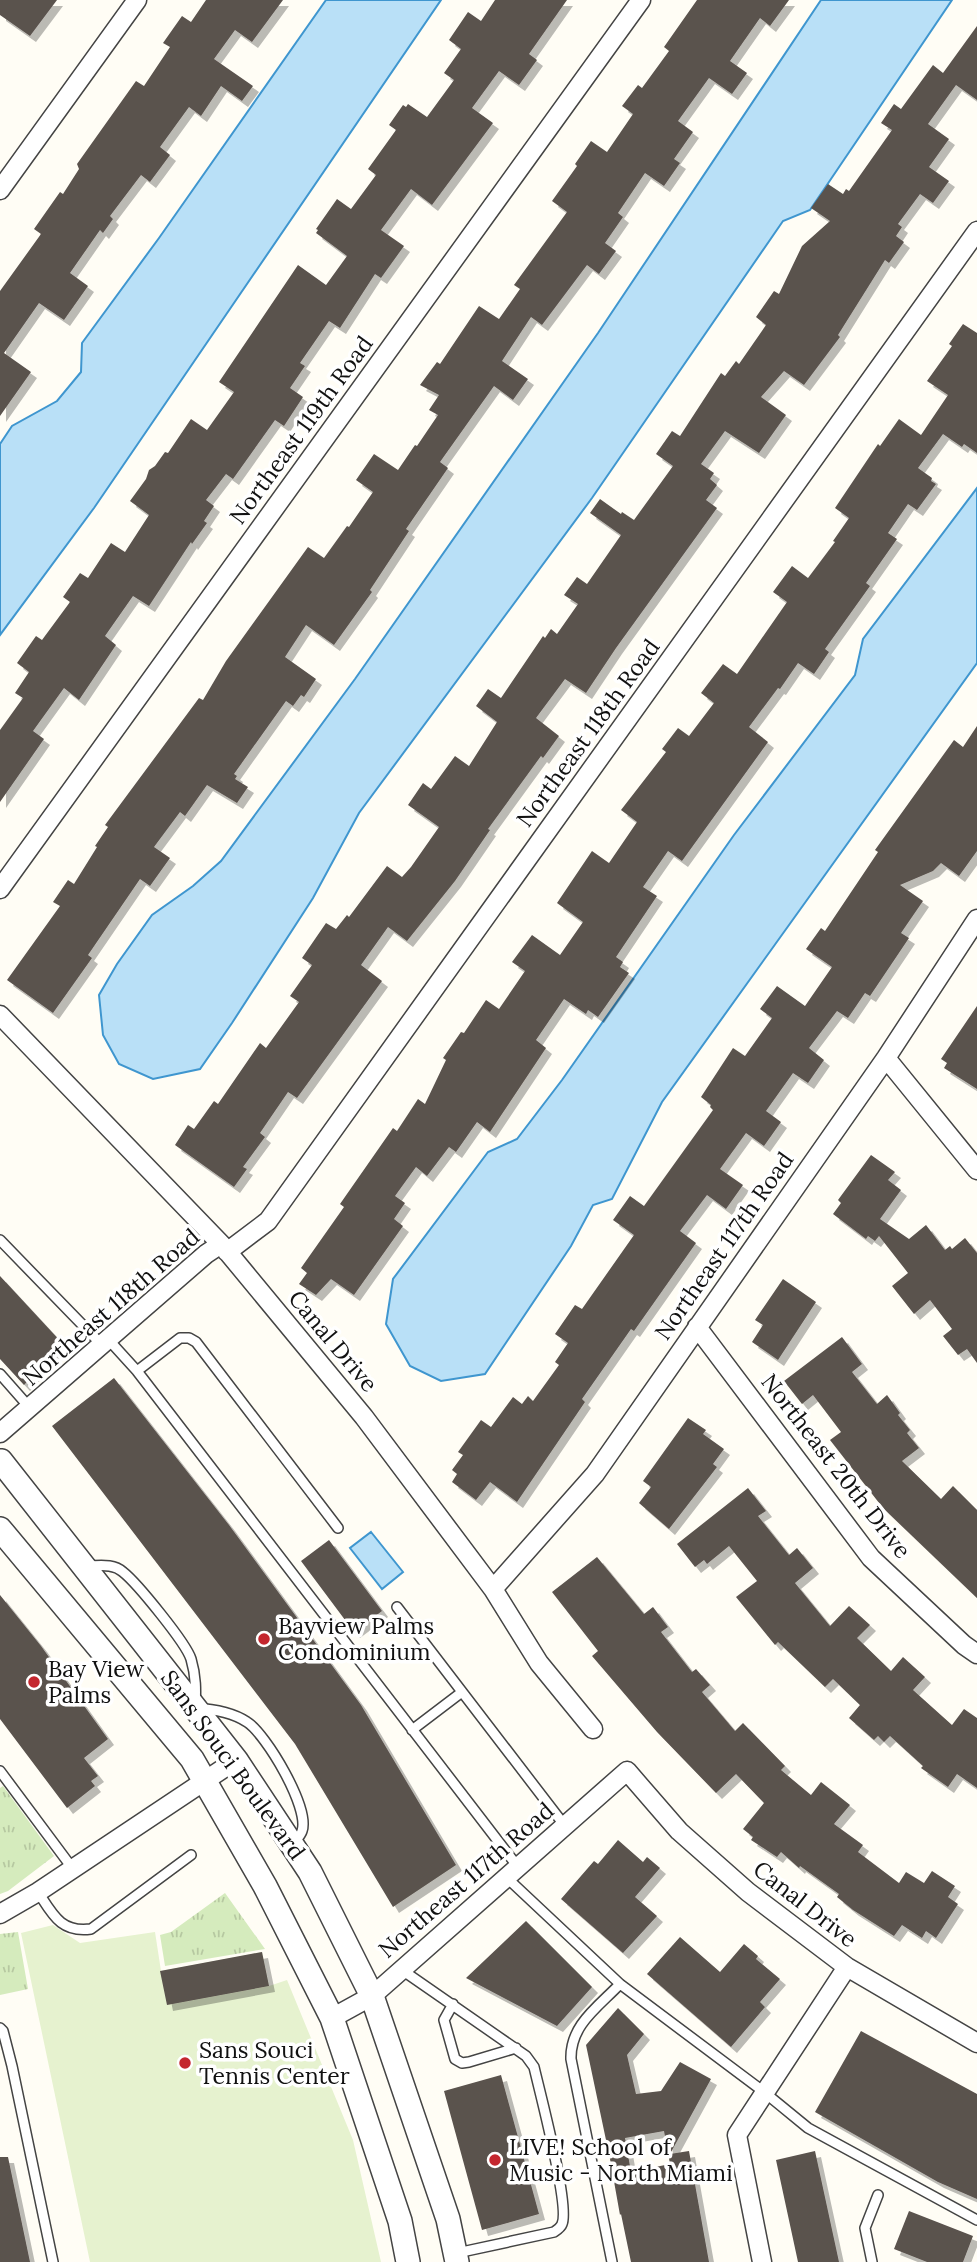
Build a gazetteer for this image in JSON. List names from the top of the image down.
{
  "streets": {
    "street": [
      "Northeast 119th Road",
      "Northeast 118th Road",
      "Northeast 117th Road",
      "Canal Drive",
      "Northeast 20th Drive",
      "Sans Souci Boulevard"
    ]
  },
  "crossings": [
    ["Northeast 118th Road", "Canal Drive"],
    ["Northeast 117th Road", "Canal Drive"],
    ["Northeast 117th Road", "Northeast 20th Drive"],
    ["Northeast 117th Road", "Sans Souci Boulevard"]
  ],
  "places": [
    "Bayview Palms Condominium",
    "Bay View Palms",
    "Sans Souci Tennis Center",
    "LIVE! School of Music - North Miami"
  ]
}
